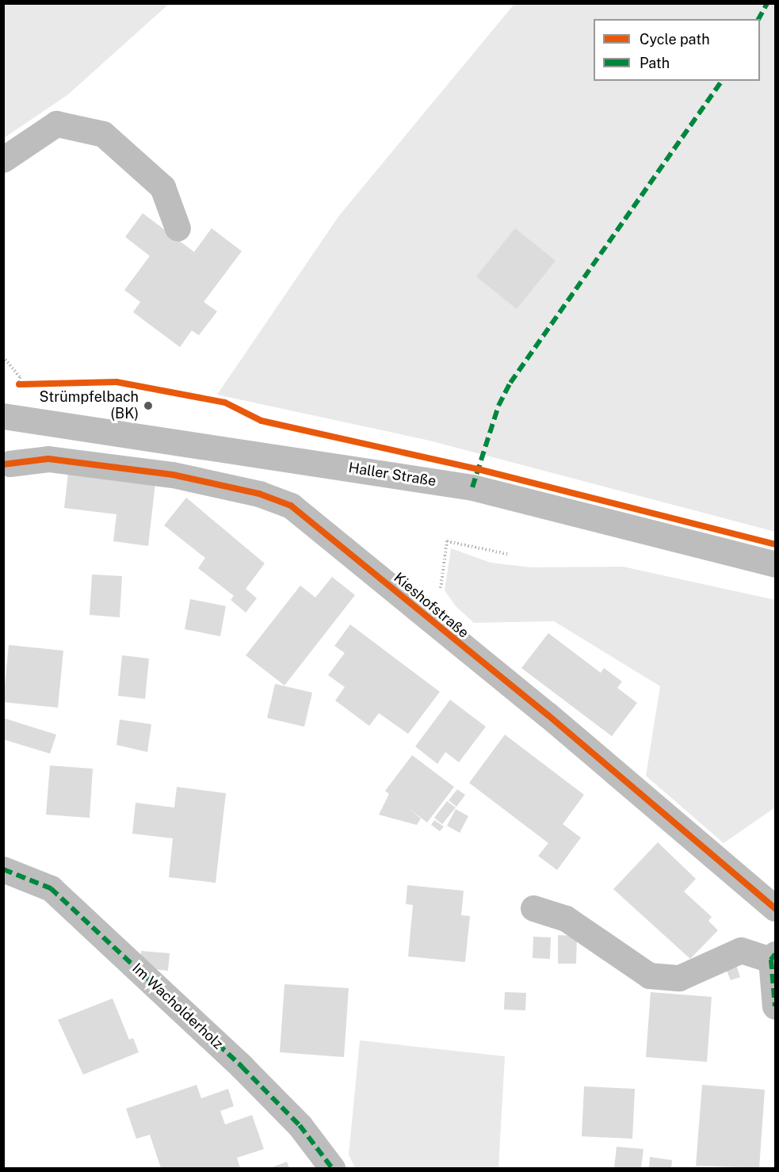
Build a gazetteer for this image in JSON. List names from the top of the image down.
{
  "streets": {
    "street": ["Haller Straße", "Kieshofstraße", "Im Wacholderholz"]
  },
  "places": ["Strümpfelbach (BK)"],
  "legend": ["Cycle path", "Path"]
}
